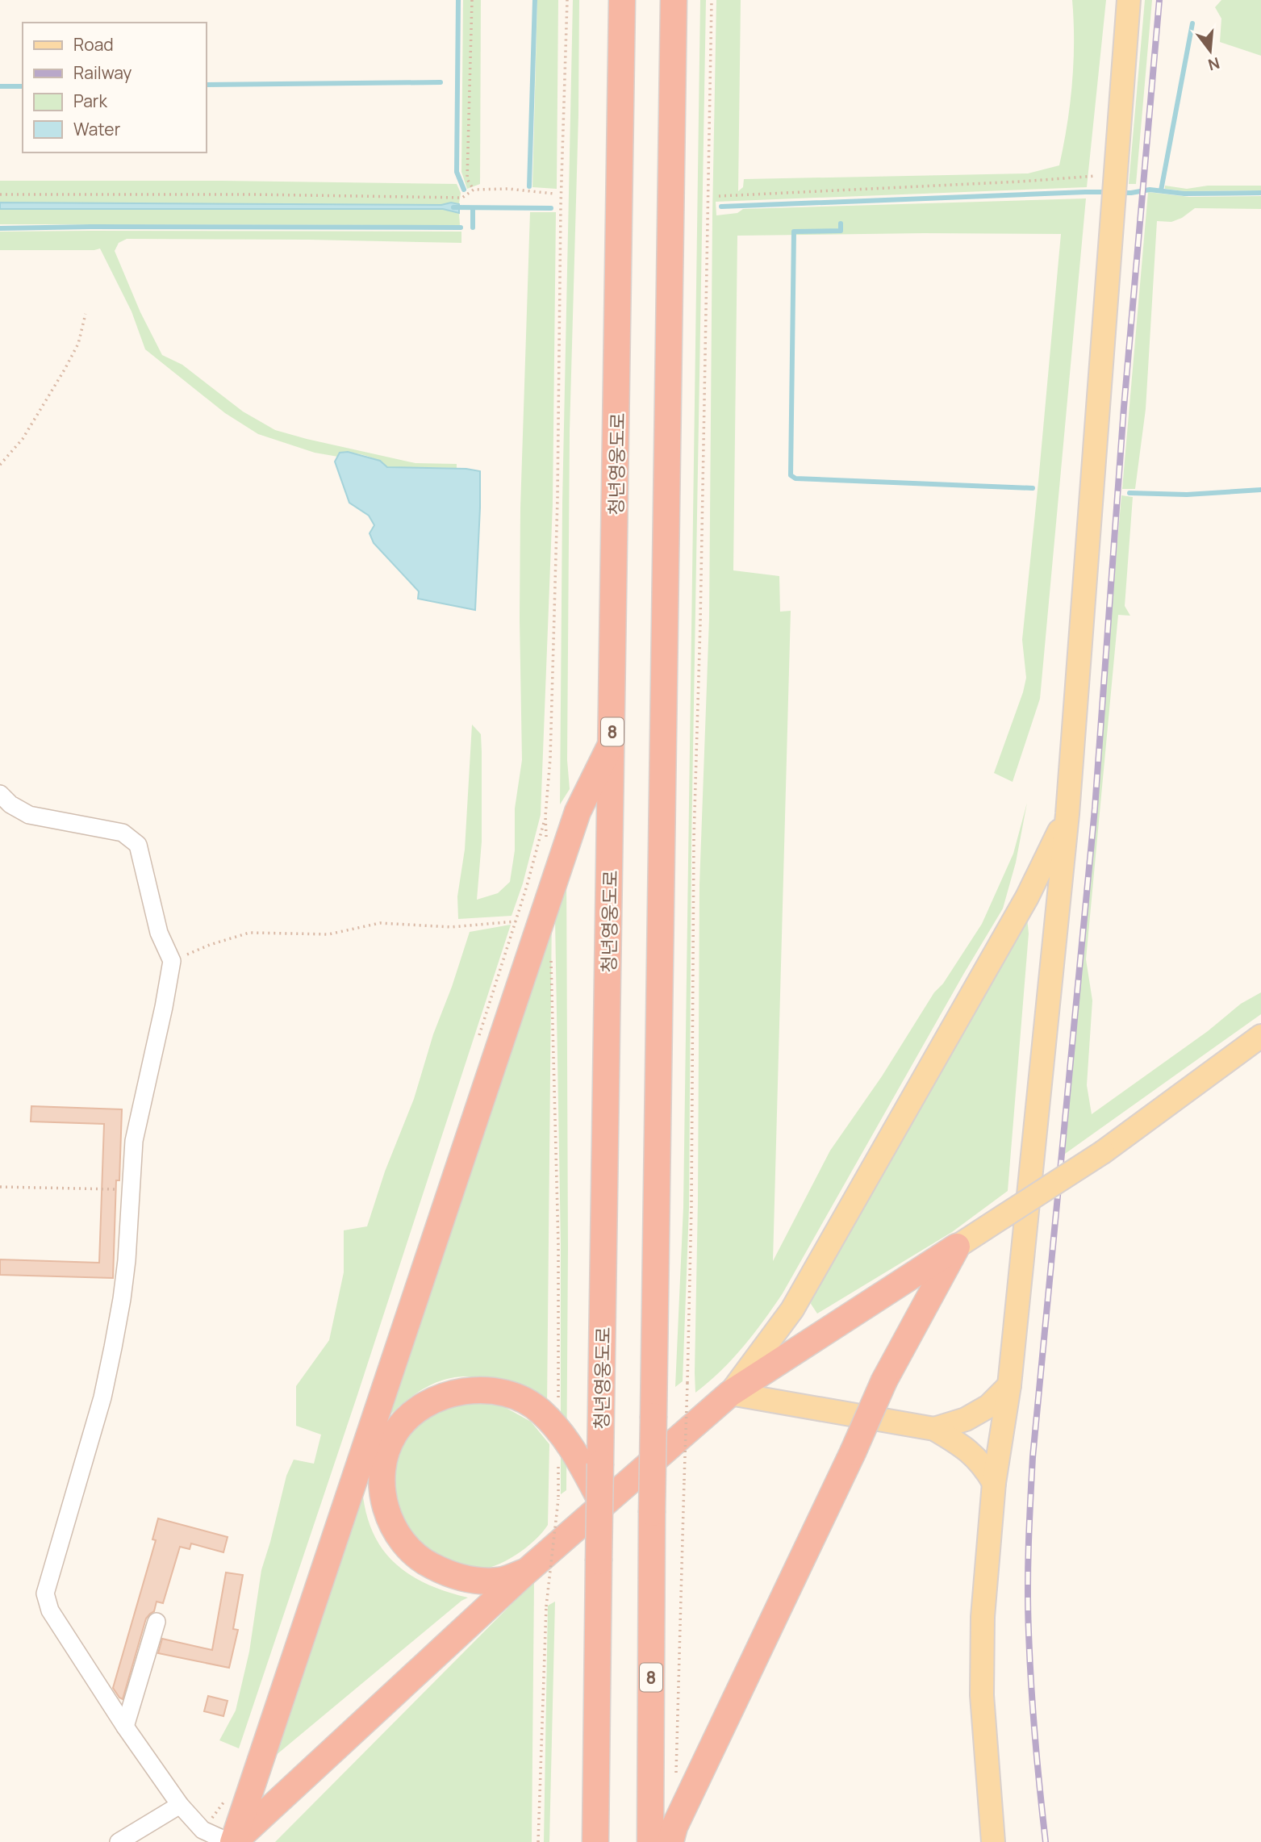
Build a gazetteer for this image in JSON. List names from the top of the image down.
{
  "streets": {
    "highway": ["청년영웅도로", "8"]
  },
  "legend": [
    "Road",
    "Railway",
    "Park",
    "Water"
  ],
  "north": "bottom"
}
